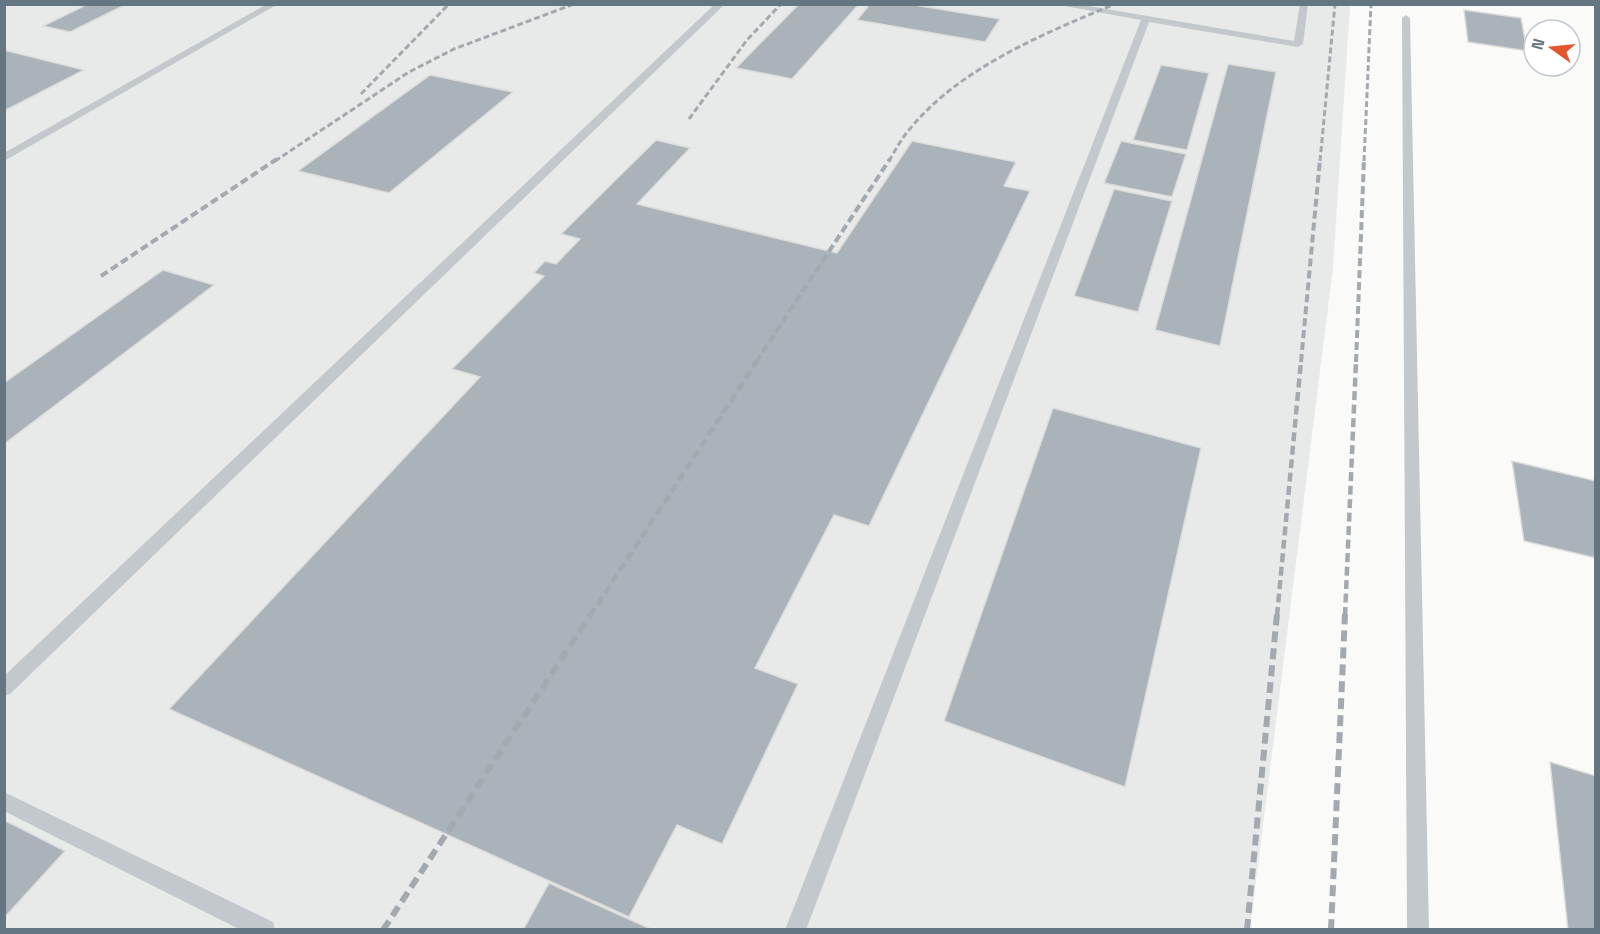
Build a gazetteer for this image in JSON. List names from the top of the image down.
{
  "north": "left"
}
